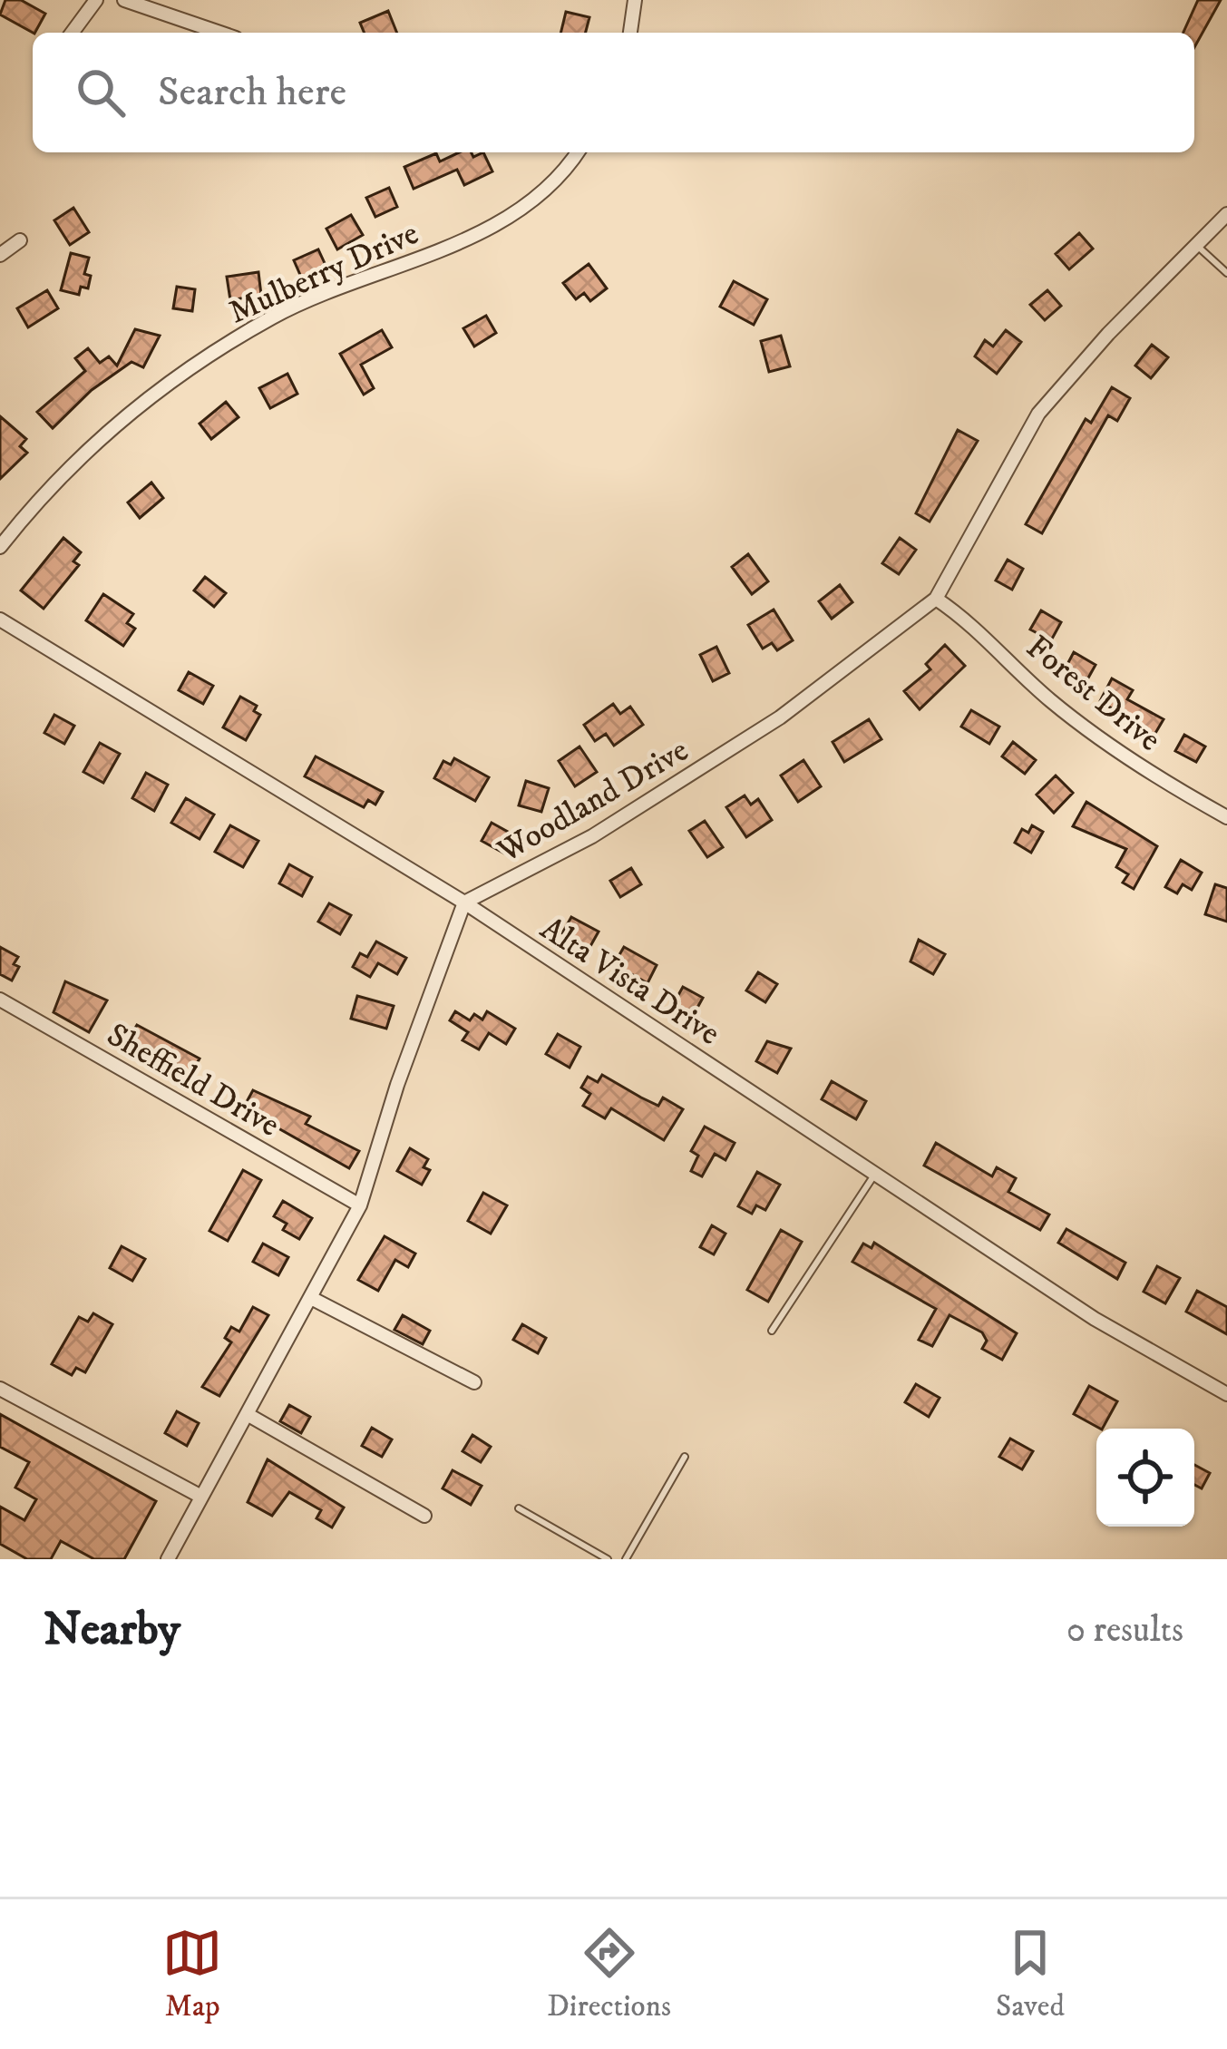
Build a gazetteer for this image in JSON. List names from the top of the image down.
{
  "streets": {
    "street": [
      "Mulberry Drive",
      "Forest Drive",
      "Woodland Drive",
      "Alta Vista Drive",
      "Sheffield Drive"
    ]
  },
  "crossings": [
    ["Forest Drive", "Woodland Drive"],
    ["Woodland Drive", "Alta Vista Drive"]
  ],
  "page": {
    "search": "Search here",
    "heading": ["Nearby", "0 results"],
    "nav": ["Map", "Directions", "Saved"]
  }
}
